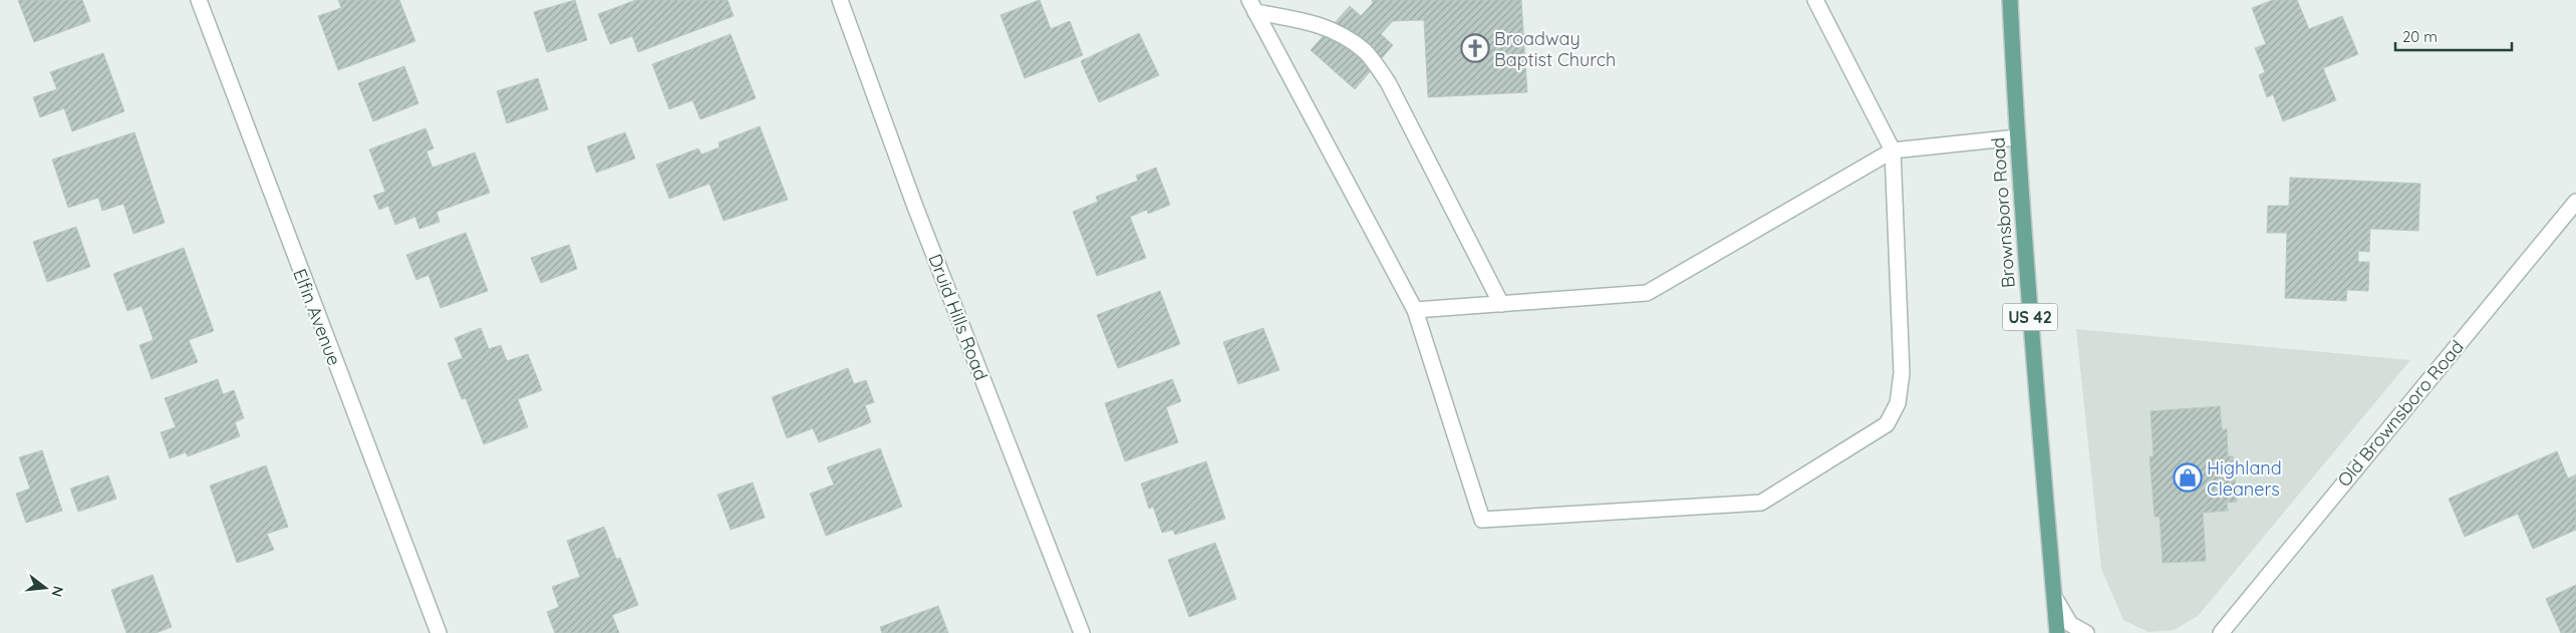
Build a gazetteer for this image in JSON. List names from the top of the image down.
{
  "streets": {
    "main road": ["Brownsboro Road", "US 42"],
    "street": ["Elfin Avenue", "Druid Hills Road", "Old Brownsboro Road"]
  },
  "places": {
    "church": ["Broadway Baptist Church"],
    "shop": ["Highland Cleaners"]
  },
  "scale_bar": "20 m",
  "north": "right"
}
